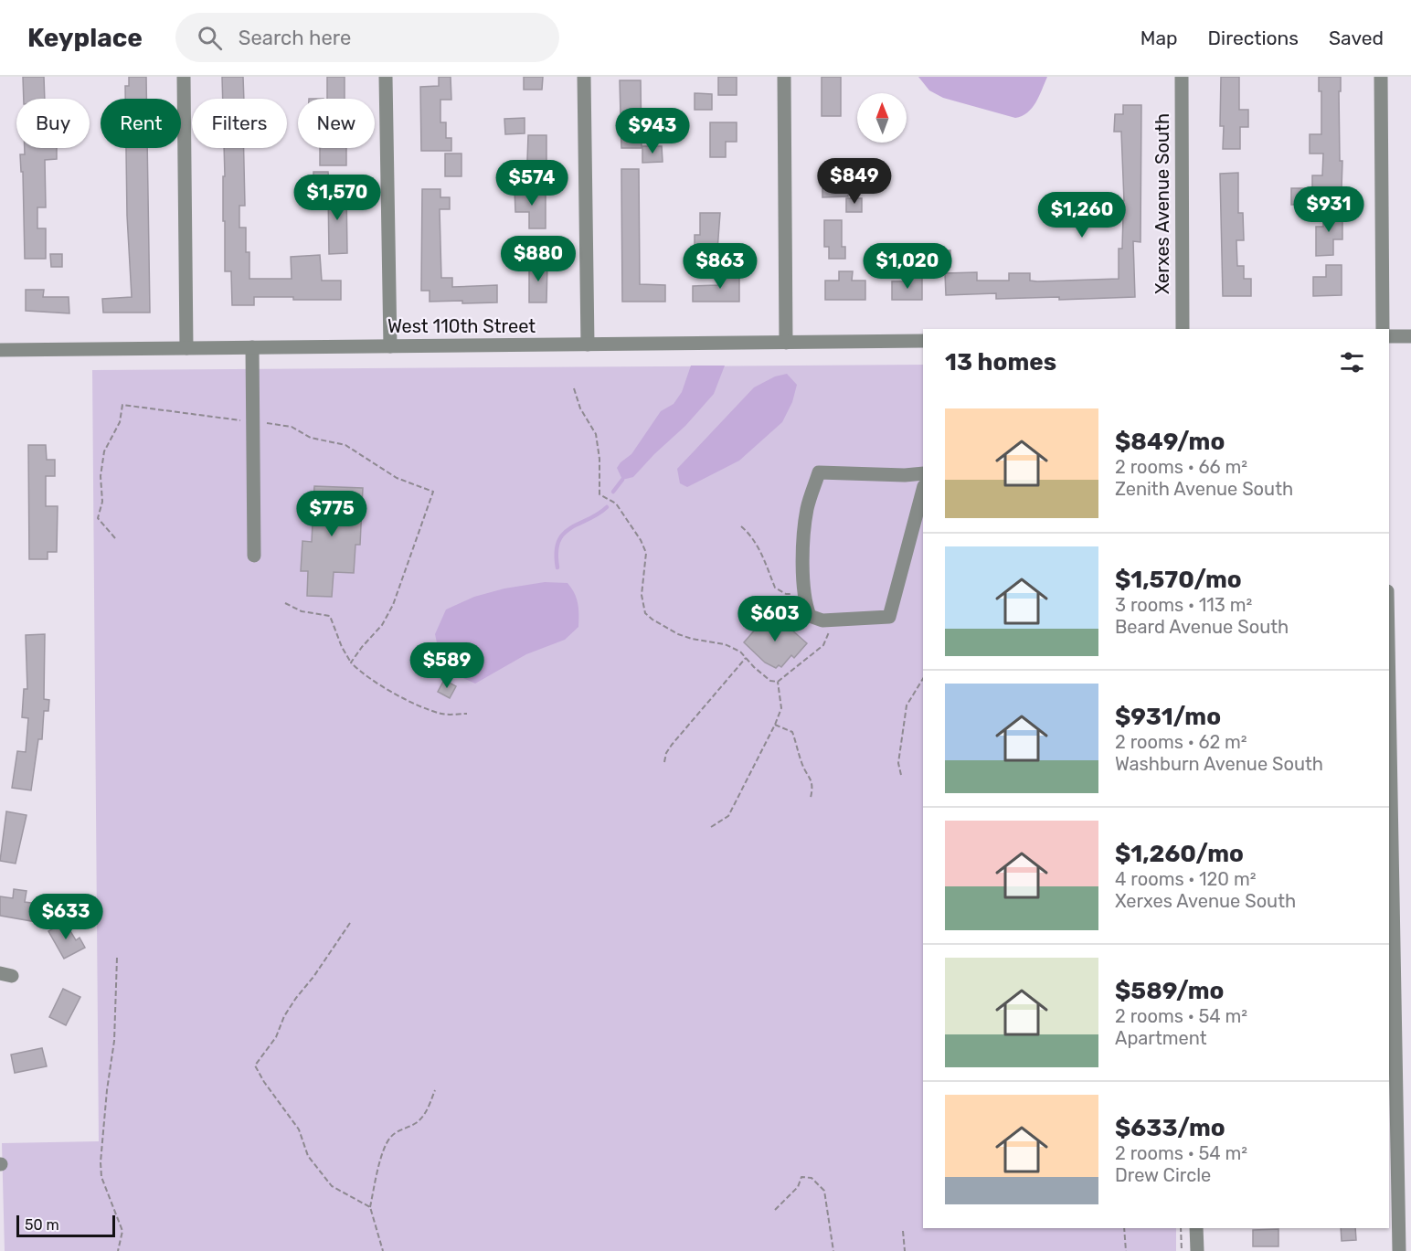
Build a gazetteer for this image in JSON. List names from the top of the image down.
{
  "streets": {
    "street": ["Xerxes Avenue South", "West 110th Street"]
  },
  "scale_bar": "50 m",
  "north": "top",
  "page": {
    "header": "Keyplace",
    "search": "Search here",
    "nav": ["Map", "Directions", "Saved"],
    "chip": [
      "Buy",
      "Rent",
      "Filters",
      "New"
    ],
    "price": [
      "$943",
      "$849",
      "$574",
      "$1,570",
      "$931",
      "$1,260",
      "$880",
      "$863",
      "$1,020",
      "$775",
      "$603",
      "$589",
      "$633"
    ],
    "heading": "13 homes",
    "list": [
      {
        "name": "$849/mo",
        "note": "2 rooms · 66 m² · Zenith Avenue South"
      },
      {
        "name": "$1,570/mo",
        "note": "3 rooms · 113 m² · Beard Avenue South"
      },
      {
        "name": "$931/mo",
        "note": "2 rooms · 62 m² · Washburn Avenue South"
      },
      {
        "name": "$1,260/mo",
        "note": "4 rooms · 120 m² · Xerxes Avenue South"
      },
      {
        "name": "$589/mo",
        "note": "2 rooms · 54 m² · Apartment"
      },
      {
        "name": "$633/mo",
        "note": "2 rooms · 54 m² · Drew Circle"
      }
    ],
    "scale": "50 m"
  }
}
